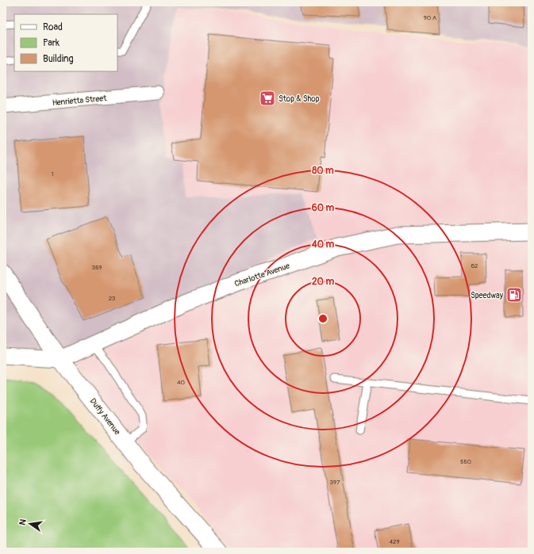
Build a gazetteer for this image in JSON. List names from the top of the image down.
{
  "streets": {
    "street": ["Henrietta Street", "Charlotte Avenue", "Duffy Avenue"]
  },
  "crossings": [
    ["Charlotte Avenue", "Duffy Avenue"]
  ],
  "places": {
    "supermarket": ["Stop & Shop"],
    "fuel station": ["Speedway"]
  },
  "house_numbers": [
    "90 A",
    "1",
    "62",
    "359",
    "23",
    "40",
    "550",
    "397",
    "429"
  ],
  "legend": ["Road", "Park", "Building"],
  "north": "left",
  "rings": [
    "80 m",
    "60 m",
    "40 m",
    "20 m"
  ]
}
